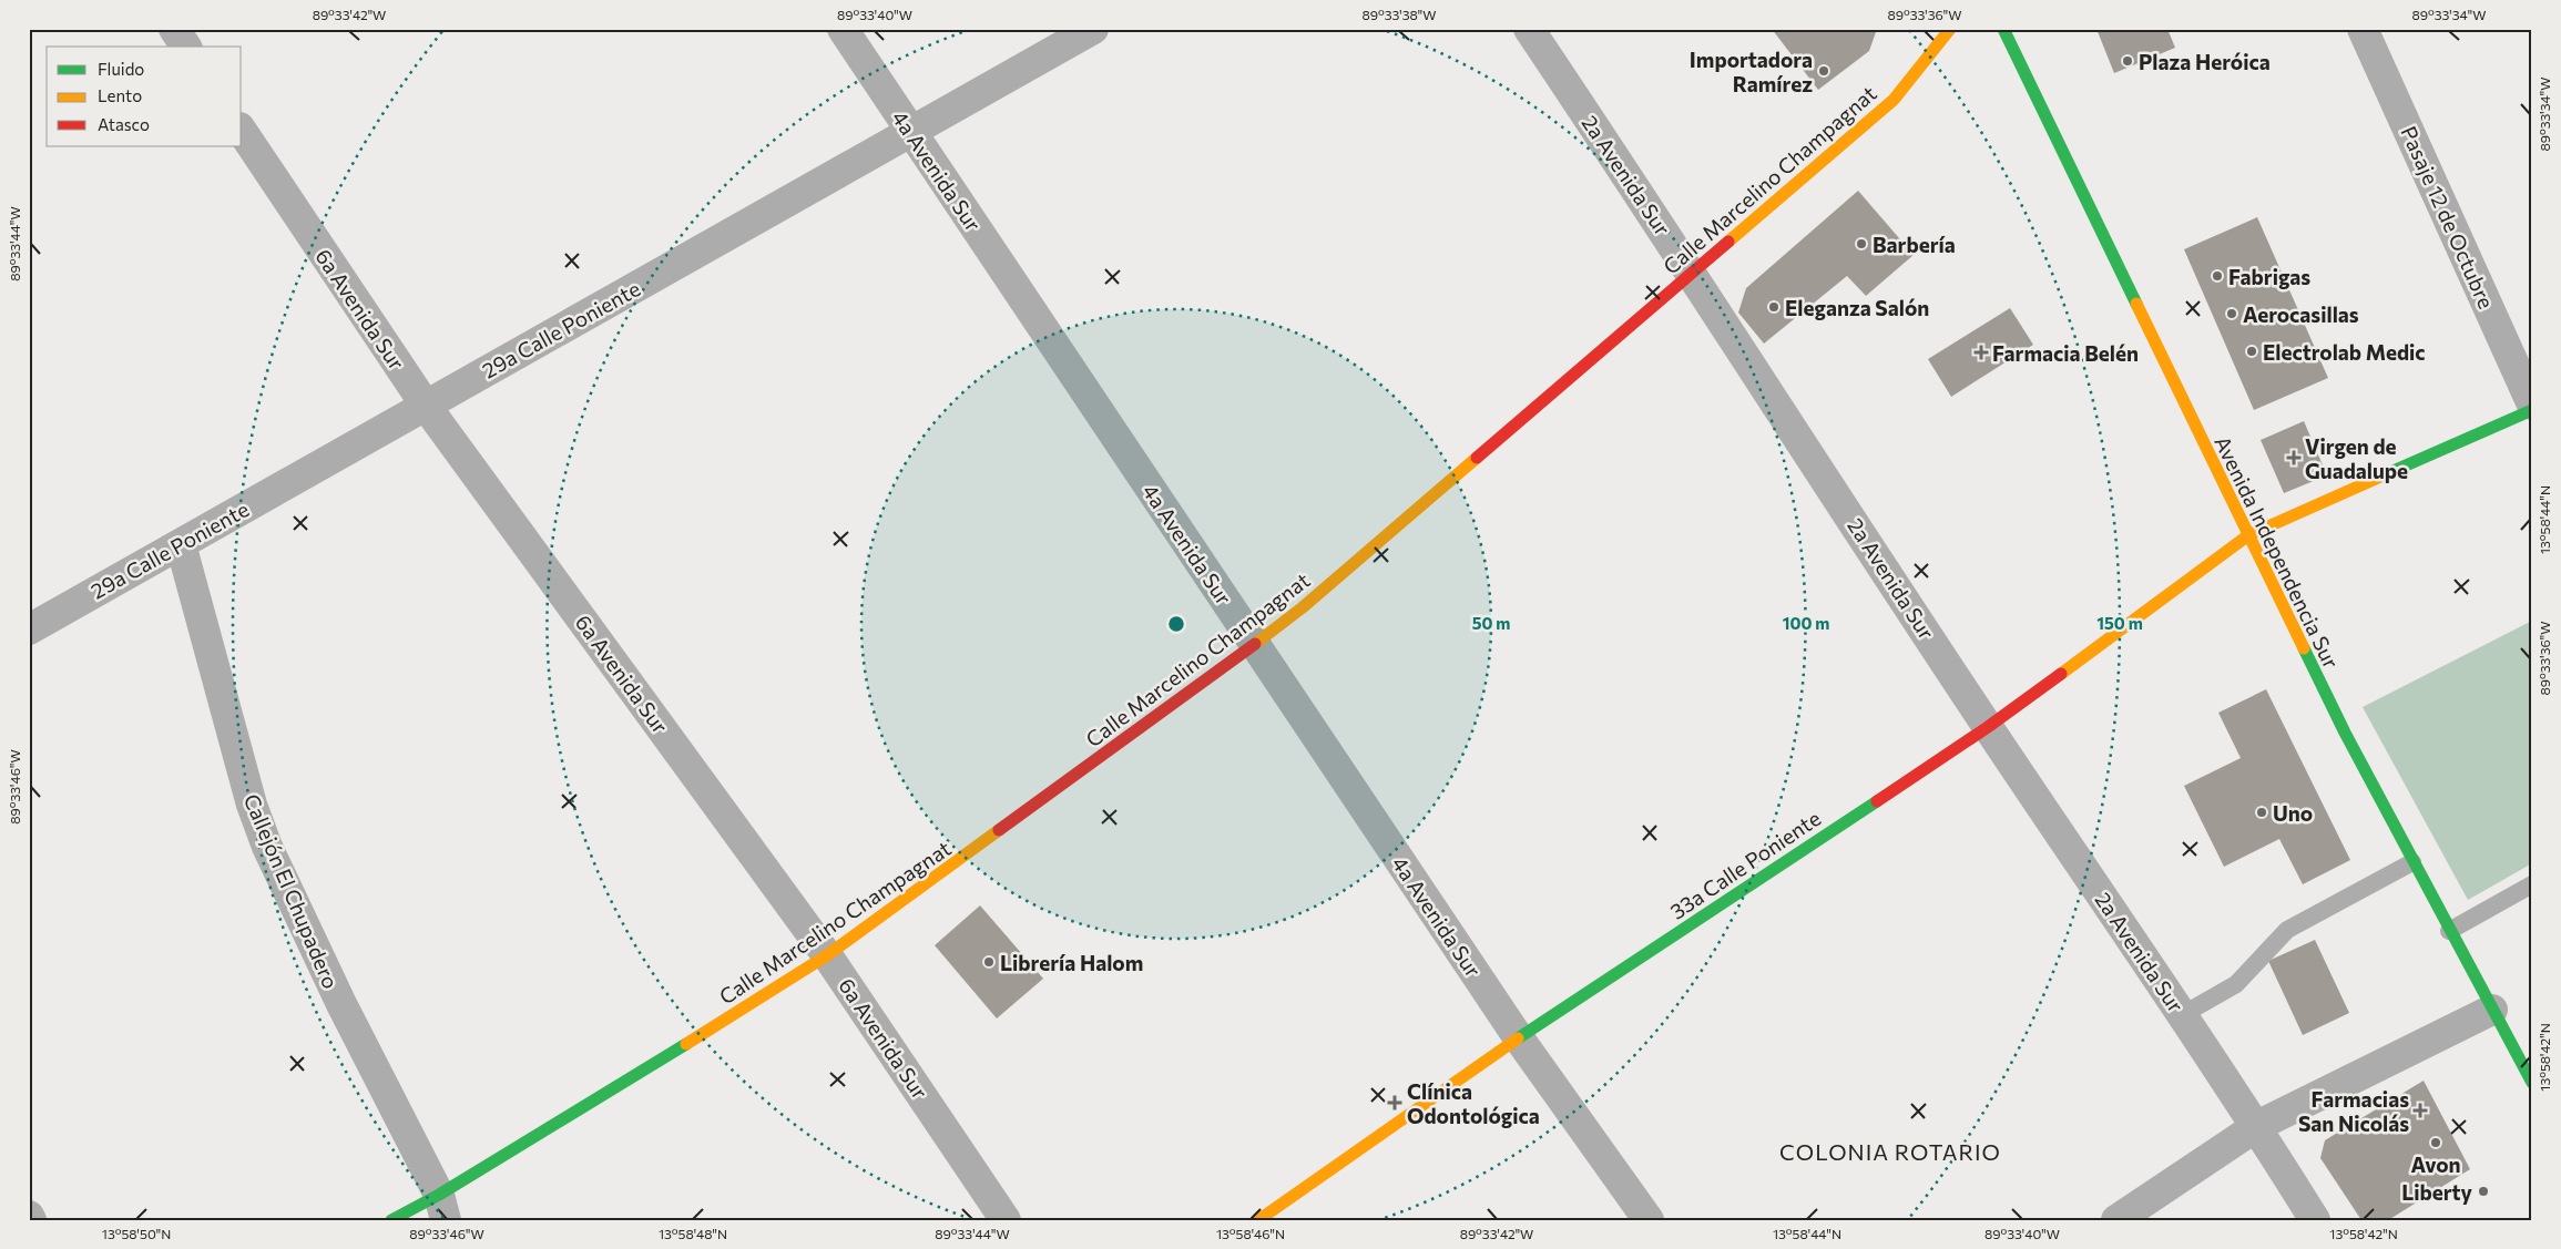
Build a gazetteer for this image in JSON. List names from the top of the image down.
{
  "streets": {
    "street": [
      "4a Avenida Sur",
      "2a Avenida Sur",
      "Calle Marcelino Champagnat",
      "Pasaje 12 de Octubre",
      "6a Avenida Sur",
      "29a Calle Poniente",
      "Avenida Independencia Sur",
      "33a Calle Poniente",
      "Callejón El Chupadero"
    ]
  },
  "crossings": [
    ["4a Avenida Sur", "Calle Marcelino Champagnat"],
    ["4a Avenida Sur", "29a Calle Poniente"],
    ["4a Avenida Sur", "33a Calle Poniente"],
    ["2a Avenida Sur", "Calle Marcelino Champagnat"],
    ["2a Avenida Sur", "33a Calle Poniente"],
    ["Calle Marcelino Champagnat", "6a Avenida Sur"],
    ["Calle Marcelino Champagnat", "Callejón El Chupadero"],
    ["6a Avenida Sur", "29a Calle Poniente"],
    ["29a Calle Poniente", "Callejón El Chupadero"],
    ["Avenida Independencia Sur", "33a Calle Poniente"]
  ],
  "districts": ["COLONIA ROTARIO"],
  "places": {
    "other": [
      "Plaza Heróica",
      "Importadora Ramírez",
      "Barbería",
      "Fabrigas",
      "Eleganza Salón",
      "Aerocasillas",
      "Electrolab Medic",
      "Uno",
      "Librería Halom",
      "Avon",
      "Liberty"
    ],
    "health": [
      "Farmacia Belén",
      "Virgen de Guadalupe",
      "Clínica Odontológica",
      "Farmacias San Nicolás"
    ]
  },
  "legend": ["Fluido", "Lento", "Atasco"],
  "coordinates": [
    "89°33'42\"W",
    "89°33'40\"W",
    "89°33'38\"W",
    "89°33'36\"W",
    "89°33'34\"W",
    "89°33'44\"W",
    "13°58'44\"N",
    "89°33'46\"W",
    "13°58'42\"N",
    "13°58'50\"N",
    "13°58'48\"N",
    "13°58'46\"N"
  ],
  "rings": ["50 m", "100 m", "150 m"]
}
